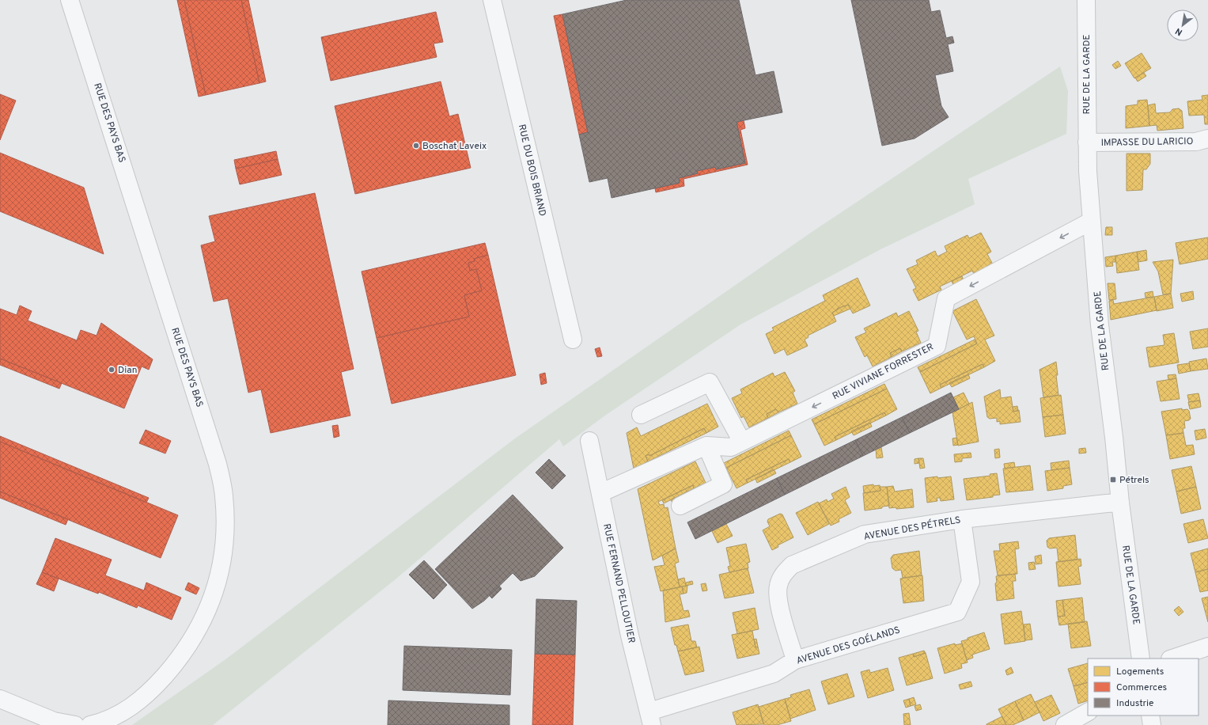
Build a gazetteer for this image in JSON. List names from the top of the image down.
{
  "streets": {
    "street": [
      "RUE DE LA GARDE",
      "RUE DES PAYS BAS",
      "IMPASSE DU LARICIO",
      "RUE DU BOIS BRIAND",
      "RUE VIVIANE FORRESTER",
      "AVENUE DES PÉTRELS",
      "RUE FERNAND PELLOUTIER",
      "AVENUE DES GOÉLANDS"
    ]
  },
  "crossings": [
    ["RUE DE LA GARDE", "IMPASSE DU LARICIO"],
    ["RUE DE LA GARDE", "RUE VIVIANE FORRESTER"],
    ["RUE DE LA GARDE", "AVENUE DES PÉTRELS"],
    ["RUE VIVIANE FORRESTER", "RUE FERNAND PELLOUTIER"],
    ["AVENUE DES PÉTRELS", "AVENUE DES GOÉLANDS"],
    ["RUE FERNAND PELLOUTIER", "AVENUE DES GOÉLANDS"]
  ],
  "one_way": ["RUE VIVIANE FORRESTER"],
  "places": {
    "other": ["Boschat Laveix", "Dian"],
    "transit": ["Pétrels"]
  },
  "legend": ["Logements", "Commerces", "Industrie"],
  "north": "bottom left"
}
